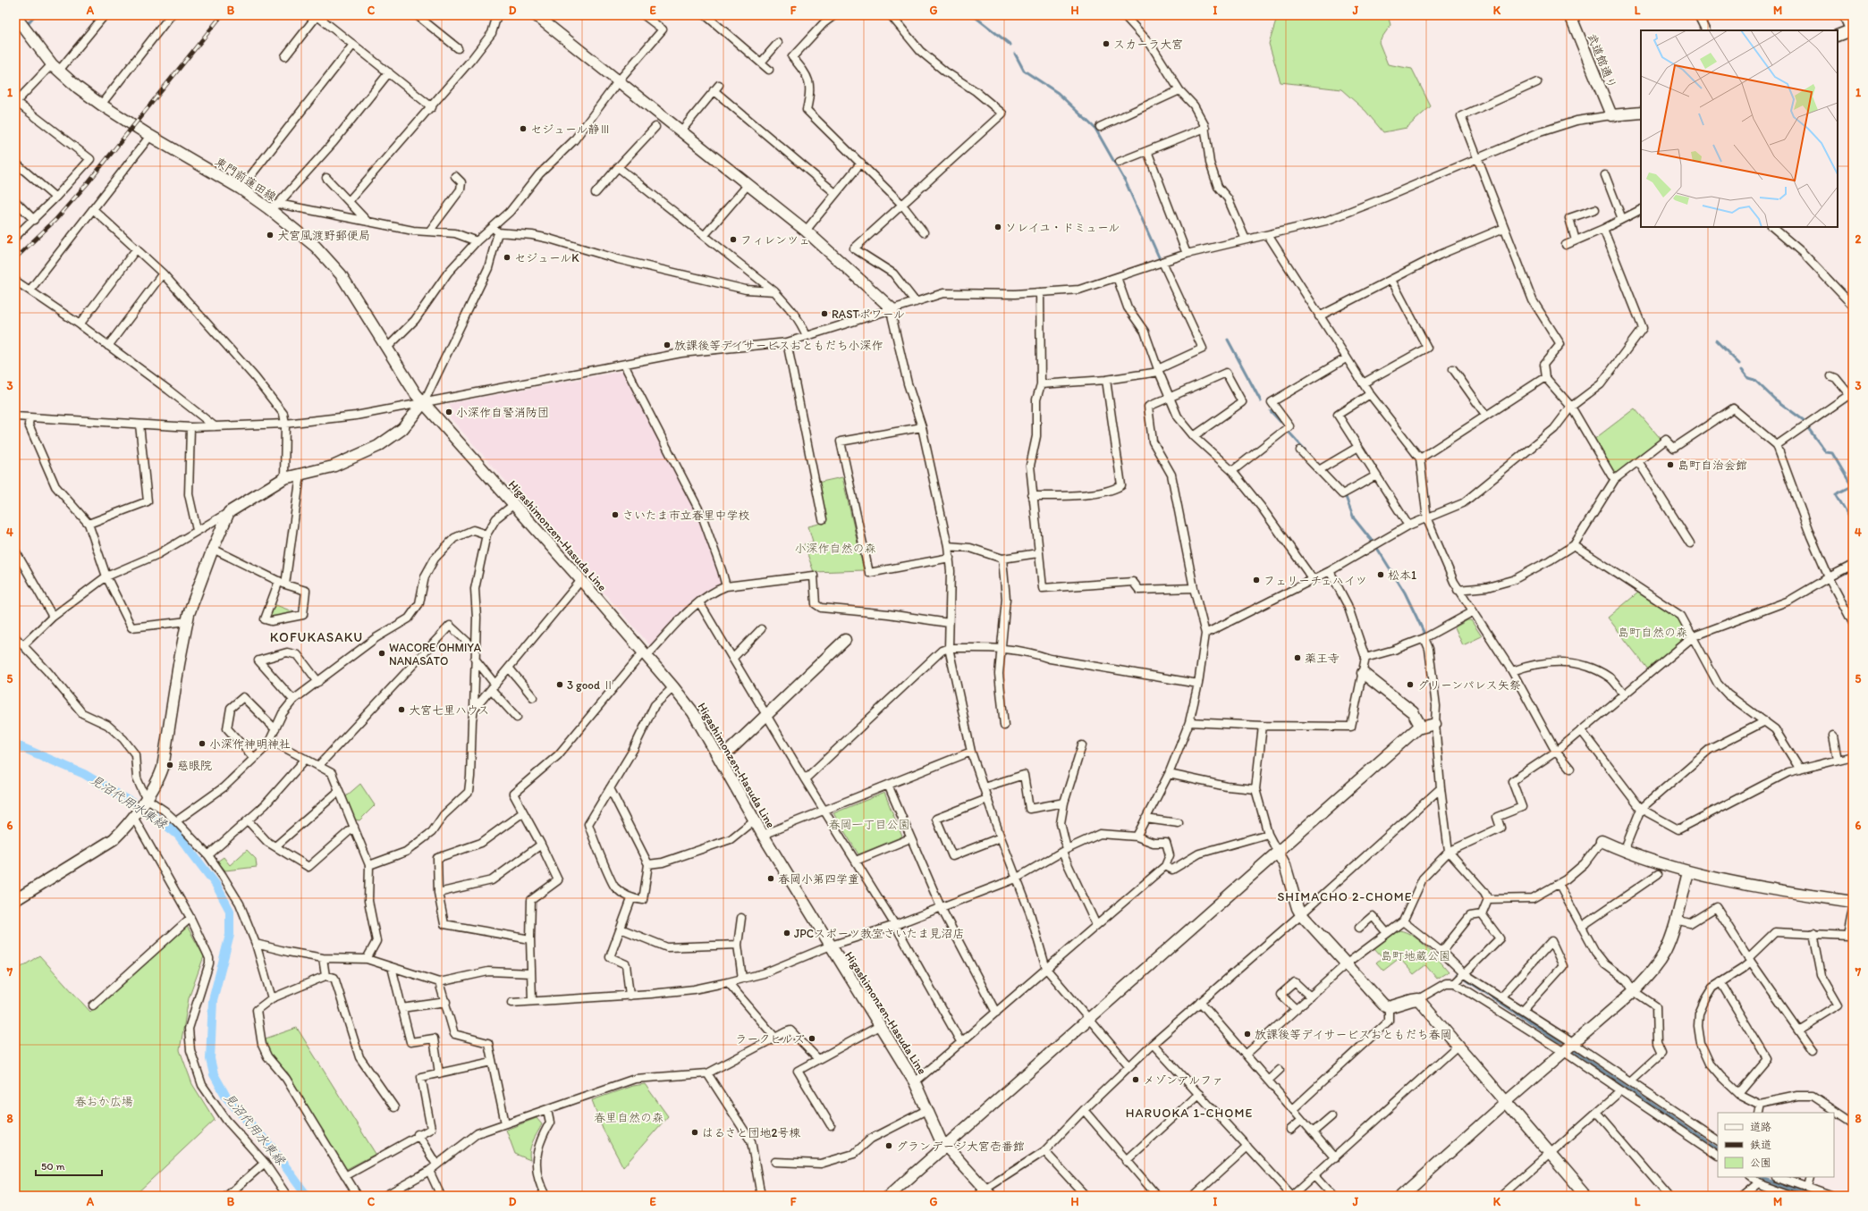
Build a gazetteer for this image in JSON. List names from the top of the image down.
{
  "streets": {
    "street": ["武道館通り", "東門前蓮田線", "Higashimonzen-Hasuda Line"]
  },
  "crossings": [
    ["東門前蓮田線", "Higashimonzen-Hasuda Line"]
  ],
  "districts": ["KOFUKASAKU", "SHIMACHO 2-CHOME", "HARUOKA 1-CHOME"],
  "water": ["見沼代用水東縁"],
  "parks": [
    "小深作自然の森",
    "島町自然の森",
    "春岡一丁目公園",
    "島町地蔵公園",
    "春おか広場",
    "春里自然の森"
  ],
  "places": [
    "スカーラ大宮",
    "セジュール静Ⅲ",
    "ソレイユ・ドミュール",
    "大宮風渡野郵便局",
    "フィレンツェ",
    "セジュールK",
    "RASTポワール",
    "放課後等デイサービスおともだち小深作",
    "小深作自警消防団",
    "島町自治会館",
    "さいたま市立春里中学校",
    "松本1",
    "フェリーチェハイツ",
    "WACORE OHMIYA NANASATO",
    "薬王寺",
    "3 good Ⅱ",
    "グリーンパレス矢祭",
    "大宮七里ハウス",
    "小深作神明神社",
    "慈眼院",
    "春岡小第四学童",
    "JPCスポーツ教室さいたま見沼店",
    "放課後等デイサービスおともだち春岡",
    "ラークヒルズ",
    "メゾンアルファ",
    "はるさと団地2号棟",
    "グランデージ大宮壱番館"
  ],
  "legend": ["道路", "鉄道", "公園"],
  "scale_bar": "50 m",
  "grid": {
    "columns": [
      "A",
      "B",
      "C",
      "D",
      "E",
      "F",
      "G",
      "H",
      "I",
      "J",
      "K",
      "L",
      "M"
    ],
    "rows": [
      "1",
      "2",
      "3",
      "4",
      "5",
      "6",
      "7",
      "8"
    ]
  }
}
